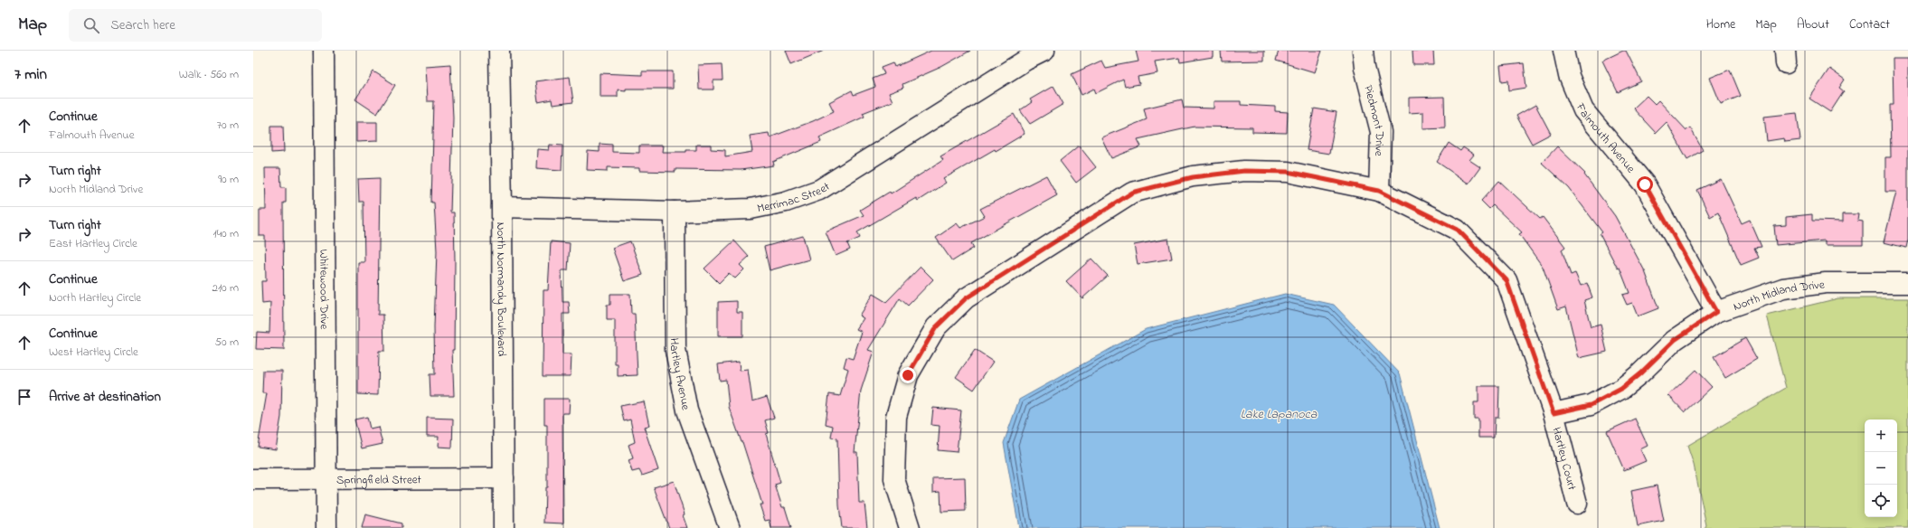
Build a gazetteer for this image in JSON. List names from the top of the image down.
{
  "streets": {
    "street": [
      "Piedmont Drive",
      "Falmouth Avenue",
      "Merrimac Street",
      "Whitewood Drive",
      "North Normandy Boulevard",
      "North Midland Drive",
      "Hartley Avenue",
      "Hartley Court",
      "Springfield Street"
    ]
  },
  "crossings": [
    ["Piedmont Drive", "Hartley Court"],
    ["Falmouth Avenue", "North Midland Drive"],
    ["Merrimac Street", "North Normandy Boulevard"],
    ["Merrimac Street", "Hartley Avenue"],
    ["Whitewood Drive", "Springfield Street"],
    ["North Normandy Boulevard", "Springfield Street"],
    ["North Midland Drive", "Hartley Court"]
  ],
  "water": ["Lake Lapanoca"],
  "page": {
    "header": "Map",
    "search": "Search here",
    "nav": [
      "Home",
      "Map",
      "About",
      "Contact"
    ],
    "heading": ["7 min", "Walk · 560 m"],
    "list": [
      ["Continue", "Falmouth Avenue", "70 m"],
      ["Turn right", "North Midland Drive", "90 m"],
      ["Turn right", "East Hartley Circle", "140 m"],
      ["Continue", "North Hartley Circle", "210 m"],
      ["Continue", "West Hartley Circle", "50 m"],
      "Arrive at destination"
    ],
    "map_buttons": ["+", "−"]
  }
}
